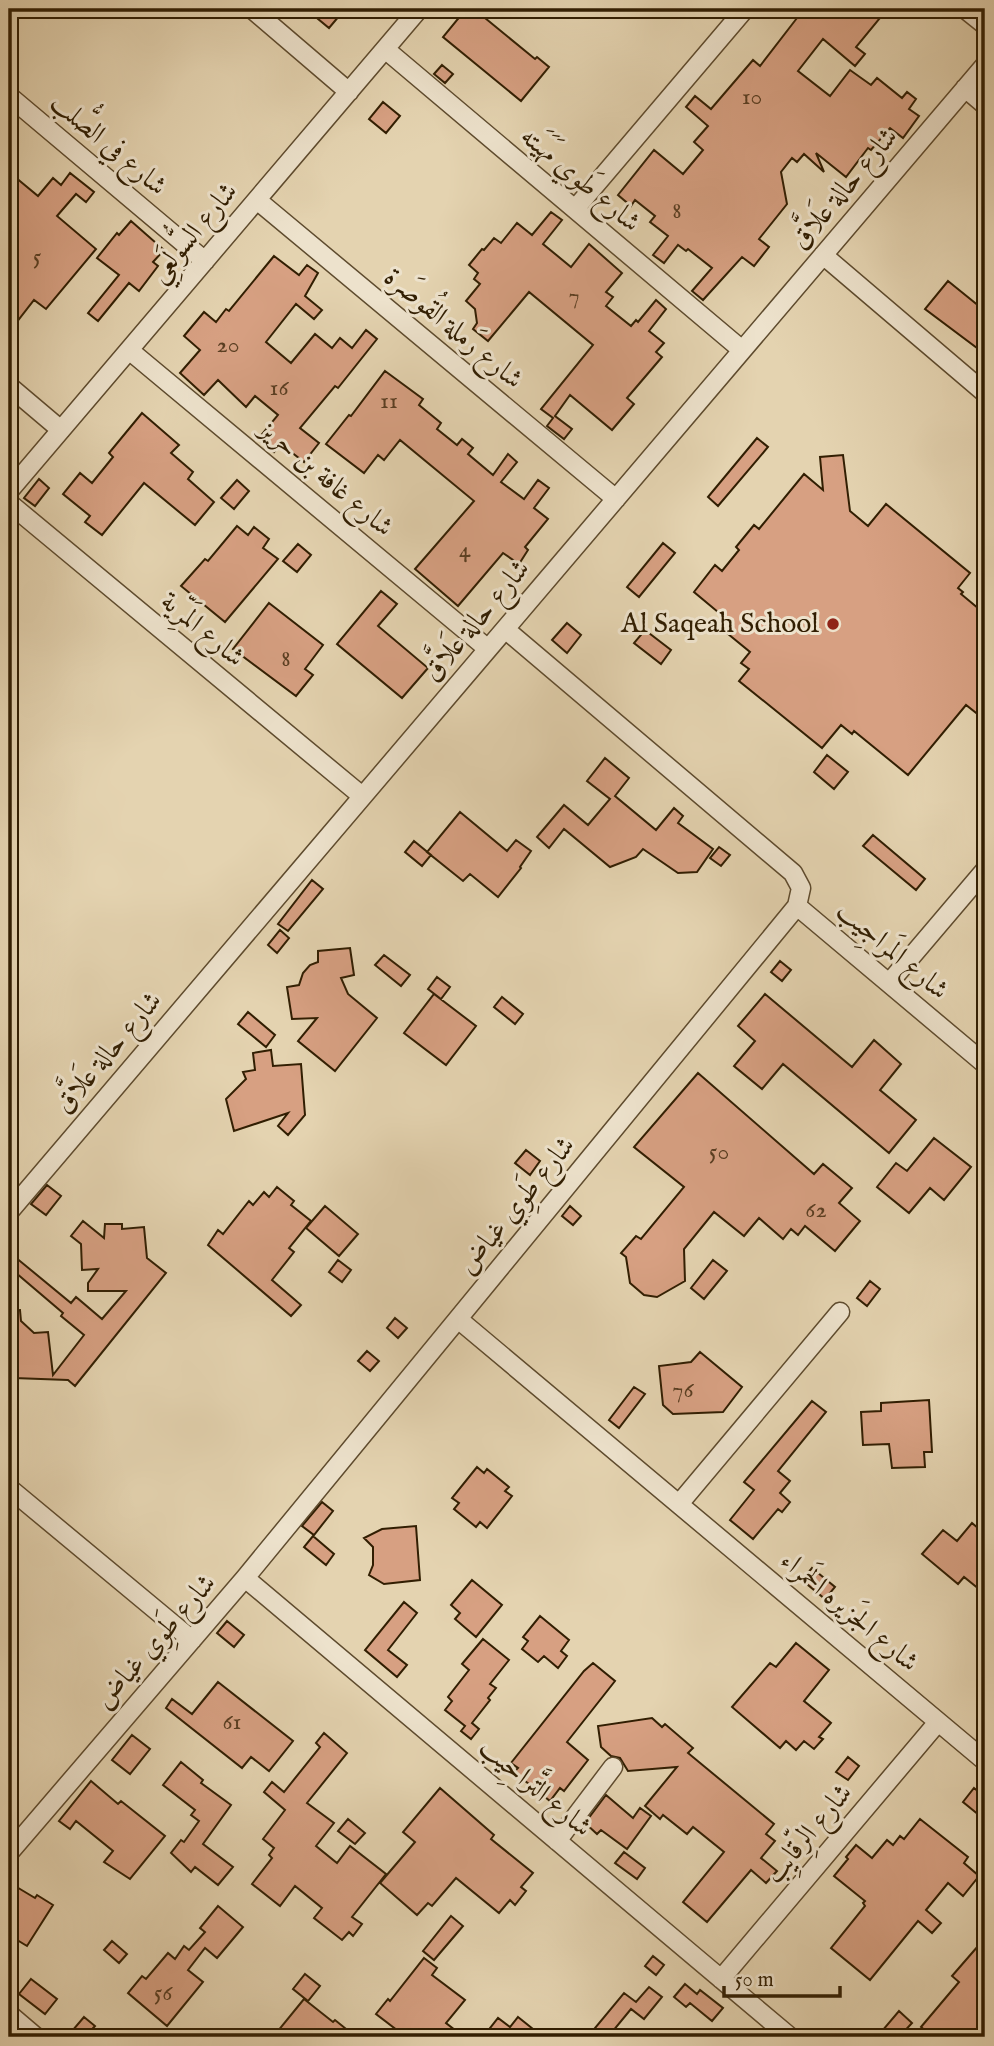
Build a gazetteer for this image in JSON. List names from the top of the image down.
{
  "streets": {
    "street": [
      "شارع في الصُّلب",
      "شارع طَوي مَهَيَته",
      "شارع حالة عَلاَّق",
      "شارع السُّولَعِي",
      "شارع رَملة القُوصَرة",
      "شارع غافة بن حريز",
      "شارع المَرِّية",
      "شارع المَراجِيب",
      "شارع طَوِي غياض",
      "شارع الجَزيره الحَمراء",
      "شارع التَّراحِيب",
      "شارع الرِّقايِب"
    ]
  },
  "crossings": [
    ["شارع في الصُّلب", "شارع السُّولَعِي"],
    ["شارع طَوي مَهَيَته", "شارع حالة عَلاَّق"],
    ["شارع طَوي مَهَيَته", "شارع السُّولَعِي"],
    ["شارع حالة عَلاَّق", "شارع رَملة القُوصَرة"],
    ["شارع حالة عَلاَّق", "شارع غافة بن حريز"],
    ["شارع حالة عَلاَّق", "شارع المَرِّية"],
    ["شارع السُّولَعِي", "شارع رَملة القُوصَرة"],
    ["شارع السُّولَعِي", "شارع غافة بن حريز"],
    ["شارع المَراجِيب", "شارع طَوِي غياض"],
    ["شارع طَوِي غياض", "شارع الجَزيره الحَمراء"],
    ["شارع طَوِي غياض", "شارع التَّراحِيب"],
    ["شارع الجَزيره الحَمراء", "شارع الرِّقايِب"],
    ["شارع التَّراحِيب", "شارع الرِّقايِب"]
  ],
  "places": ["Al Saqeah School"],
  "house_numbers": [
    "10",
    "8",
    "5",
    "7",
    "20",
    "16",
    "11",
    "4",
    "8",
    "50",
    "62",
    "76",
    "61",
    "56"
  ],
  "scale_bar": "50 m"
}
